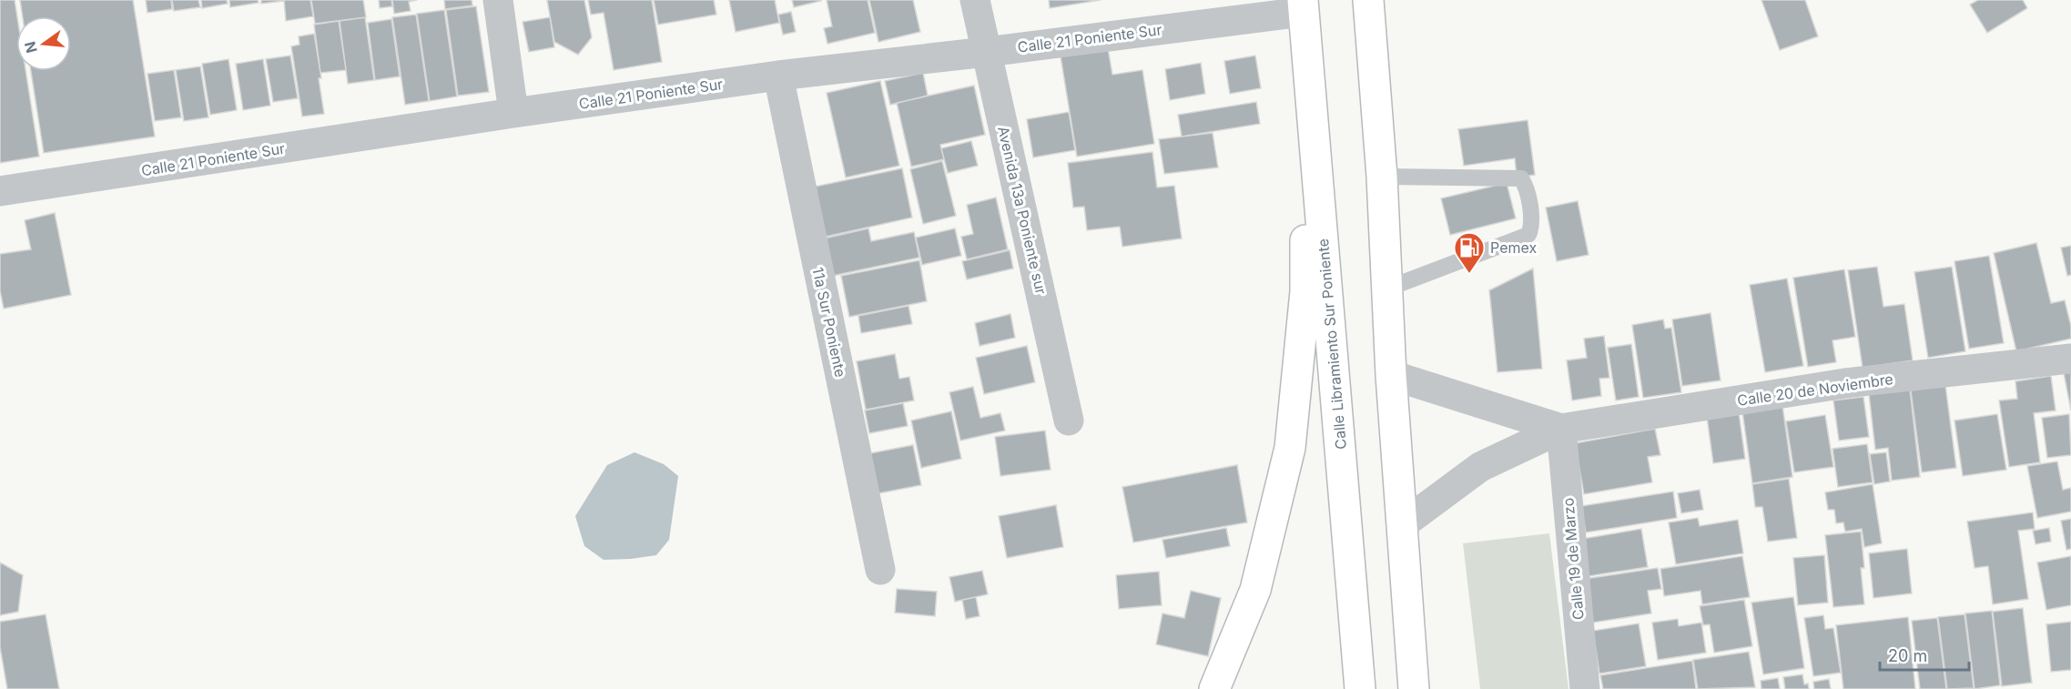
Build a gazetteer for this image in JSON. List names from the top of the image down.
{
  "streets": {
    "main road": ["Calle Libramiento Sur Poniente"],
    "street": [
      "Calle 21 Poniente Sur",
      "Avenida 13a Poniente sur",
      "11a Sur Poniente",
      "Calle 20 de Noviembre",
      "Calle 19 de Marzo"
    ]
  },
  "crossings": [
    ["Calle 21 Poniente Sur", "Avenida 13a Poniente sur"],
    ["Calle 21 Poniente Sur", "11a Sur Poniente"],
    ["Calle 21 Poniente Sur", "Calle Libramiento Sur Poniente"],
    ["Calle 20 de Noviembre", "Calle 19 de Marzo"]
  ],
  "places": {
    "fuel station": ["Pemex"]
  },
  "scale_bar": "20 m",
  "north": "left"
}
